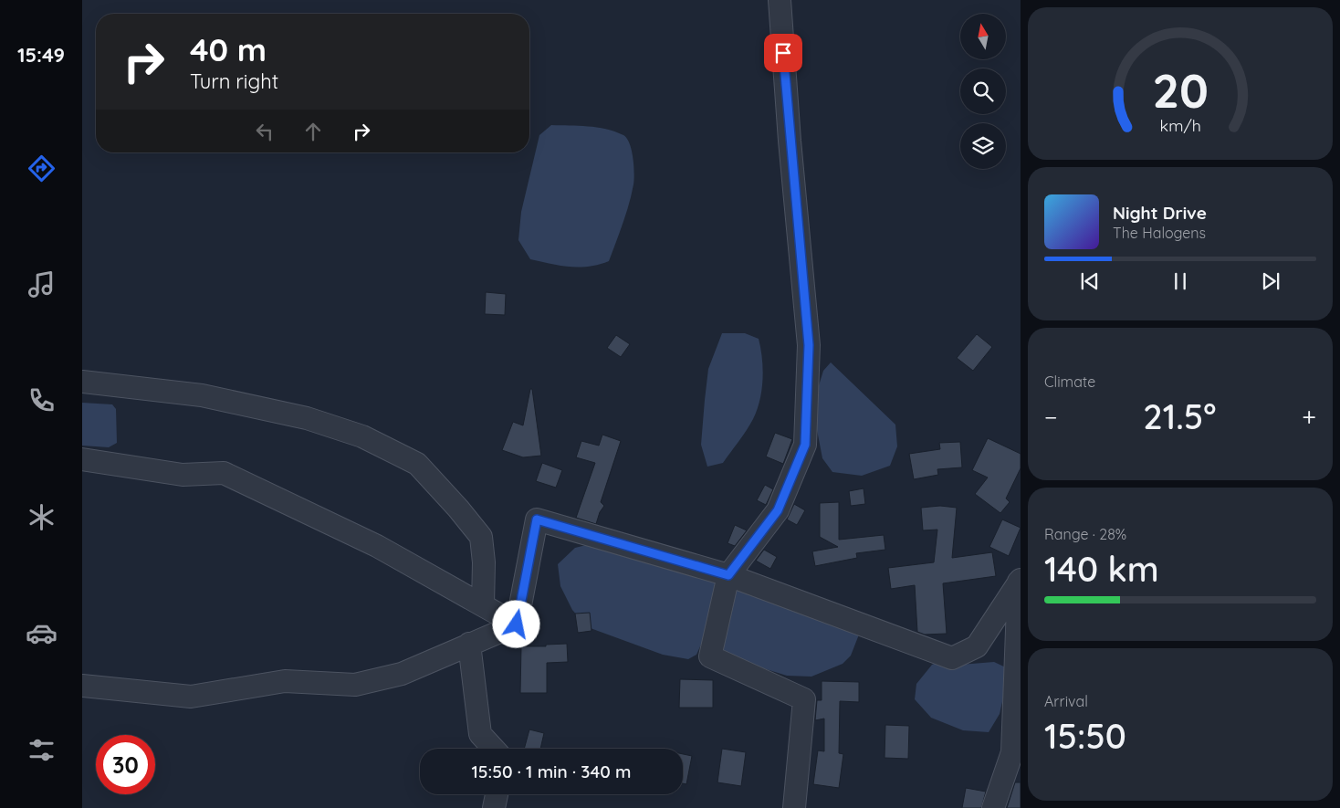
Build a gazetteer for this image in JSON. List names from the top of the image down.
{
  "north": "top",
  "page": {
    "tabs": "15:49",
    "turn": ["40 m", "Turn right"],
    "song": ["Night Drive", "The Halogens"],
    "tile": [
      "Climate",
      ["Range · 28%", "140 km"],
      ["Arrival", "15:50"]
    ],
    "heat": ["−", "21.5°", "+"],
    "limit": "30",
    "trip": "15:50 · 1 min · 340 m",
    "gauge": ["20", "km/h"]
  }
}
